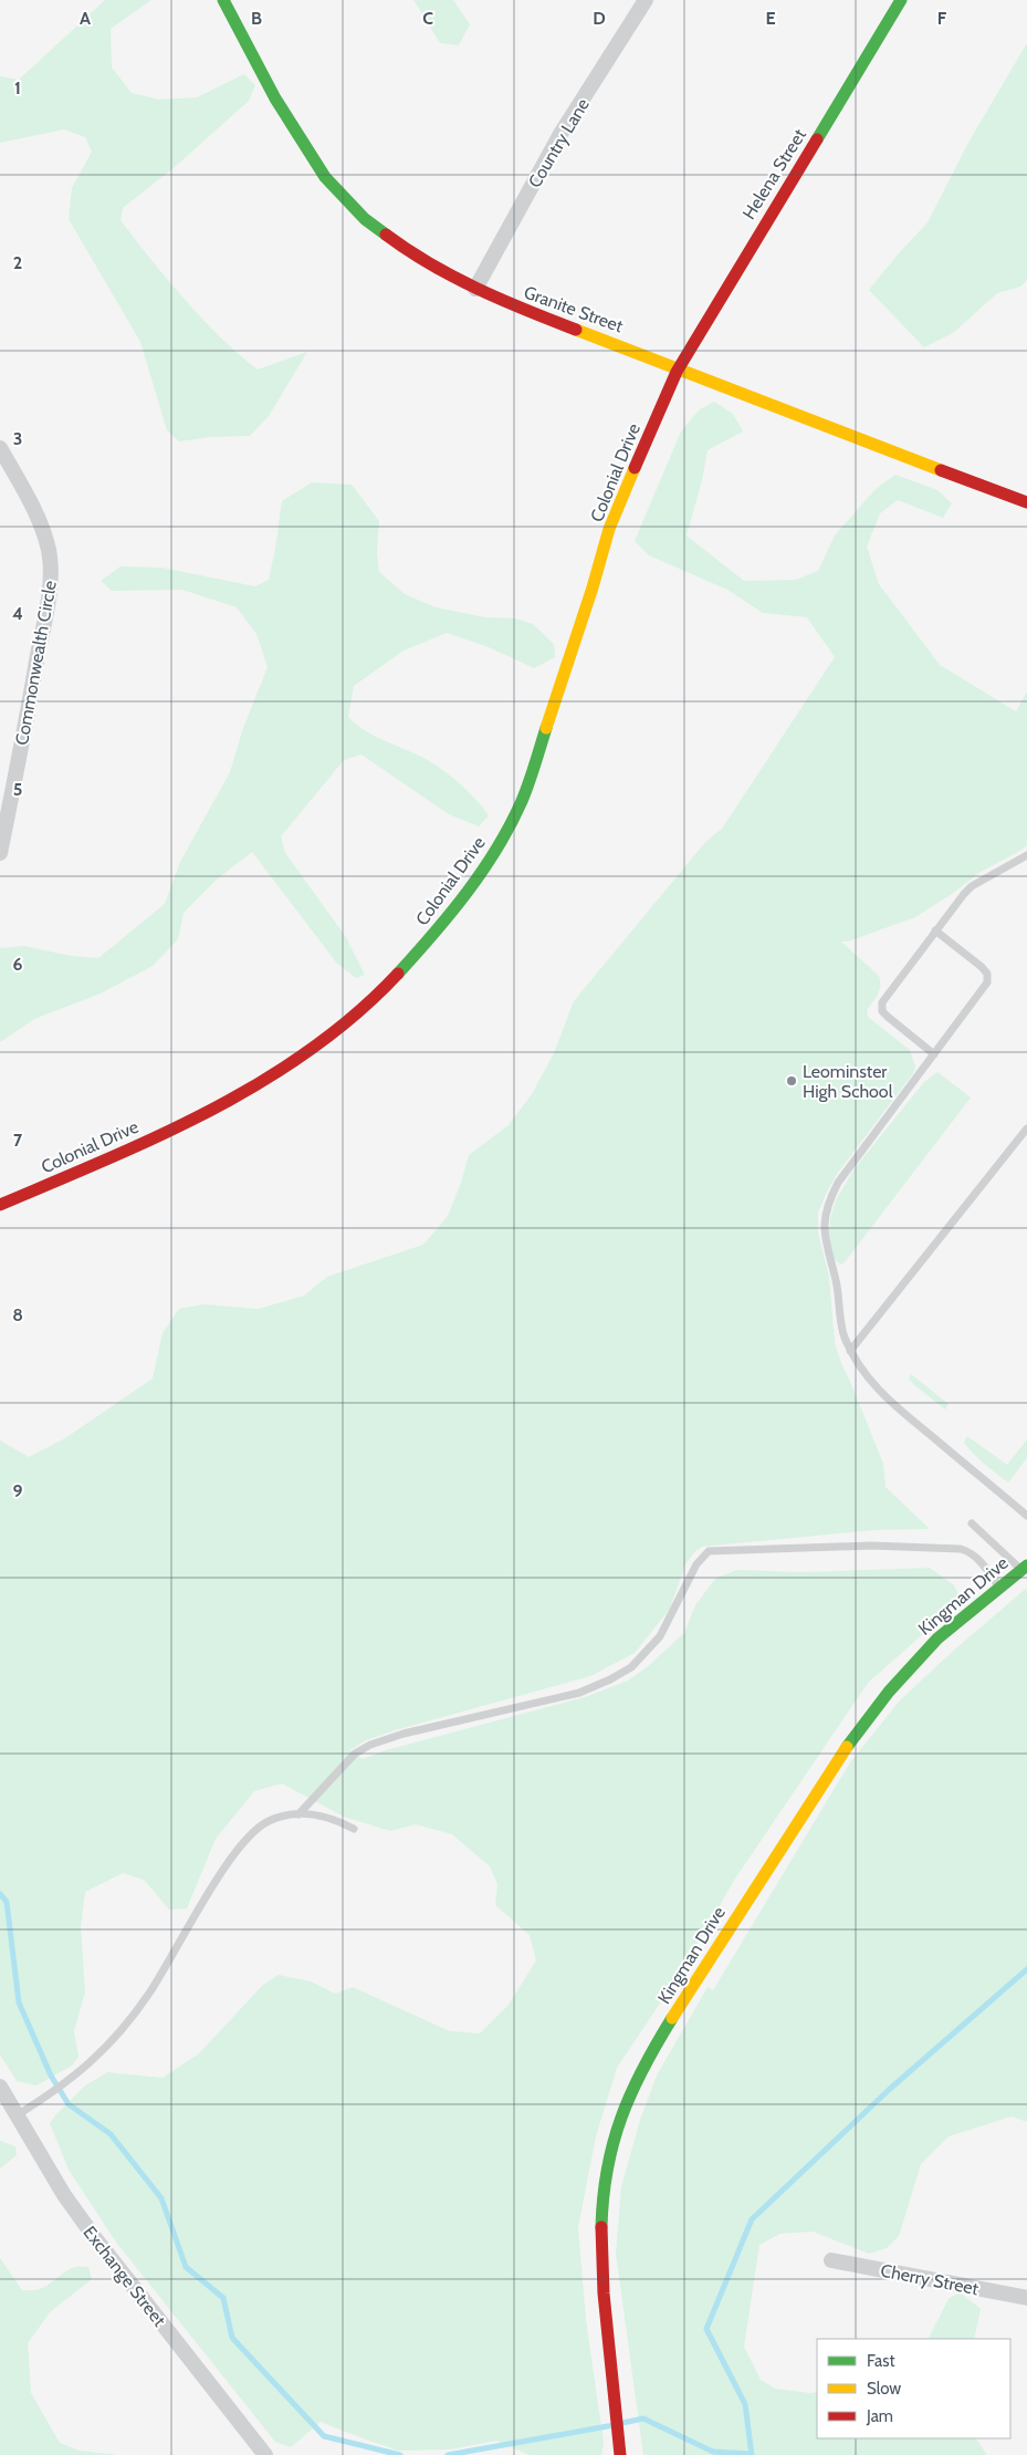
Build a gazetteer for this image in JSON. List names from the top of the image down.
{
  "streets": {
    "street": [
      "Country Lane",
      "Helena Street",
      "Granite Street",
      "Colonial Drive",
      "Commonwealth Circle",
      "Kingman Drive",
      "Exchange Street",
      "Cherry Street"
    ]
  },
  "crossings": [
    ["Country Lane", "Granite Street"],
    ["Helena Street", "Granite Street"],
    ["Helena Street", "Colonial Drive"],
    ["Granite Street", "Colonial Drive"]
  ],
  "places": ["Leominster High School"],
  "legend": ["Fast", "Slow", "Jam"],
  "grid": {
    "columns": [
      "A",
      "B",
      "C",
      "D",
      "E",
      "F"
    ],
    "rows": [
      "1",
      "2",
      "3",
      "4",
      "5",
      "6",
      "7",
      "8",
      "9"
    ]
  }
}
